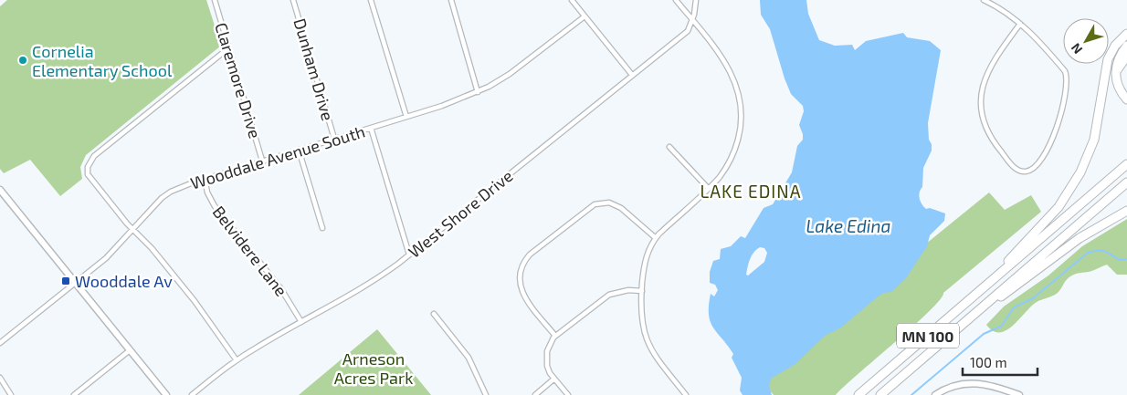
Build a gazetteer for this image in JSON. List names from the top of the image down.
{
  "streets": {
    "highway": ["MN 100"],
    "street": [
      "Dunham Drive",
      "Claremore Drive",
      "Wooddale Avenue South",
      "West Shore Drive",
      "Belvidere Lane"
    ]
  },
  "crossings": [
    ["Dunham Drive", "Wooddale Avenue South"],
    ["Claremore Drive", "Wooddale Avenue South"],
    ["Wooddale Avenue South", "Belvidere Lane"],
    ["West Shore Drive", "Belvidere Lane"]
  ],
  "districts": ["LAKE EDINA"],
  "water": ["Lake Edina"],
  "parks": ["Arneson Acres Park"],
  "places": {
    "other": ["Cornelia Elementary School"],
    "transit": ["Wooddale Av"]
  },
  "scale_bar": "100 m",
  "north": "bottom left"
}
